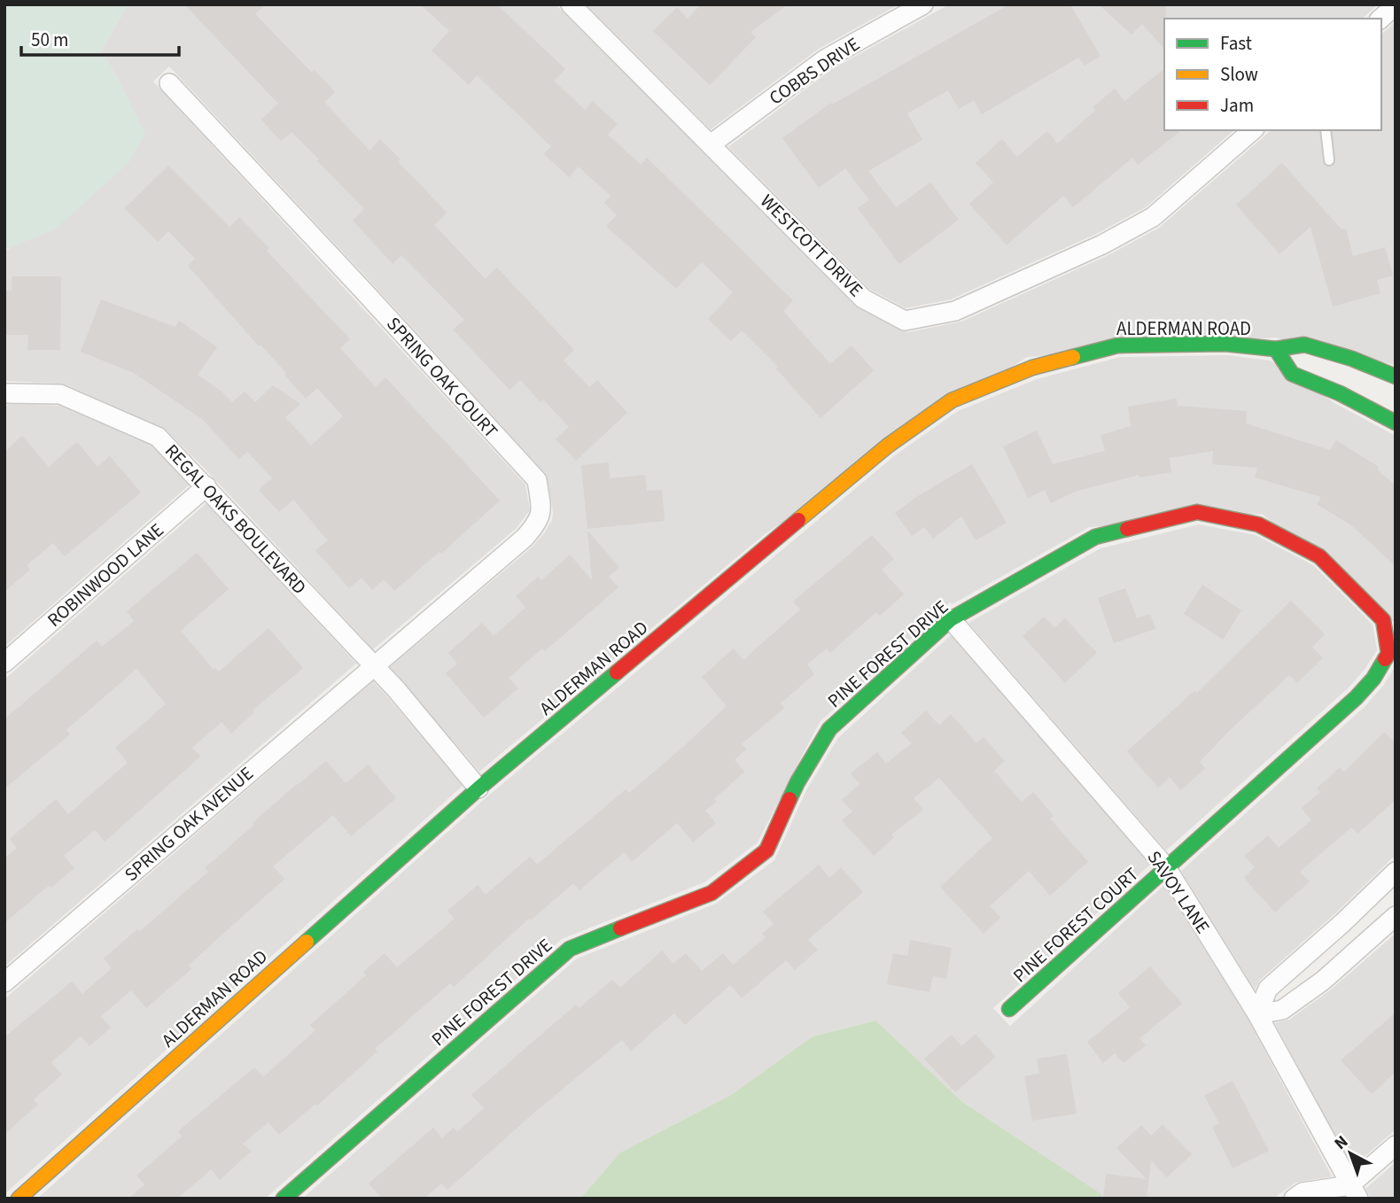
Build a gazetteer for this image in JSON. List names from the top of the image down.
{
  "streets": {
    "street": [
      "COBBS DRIVE",
      "WESTCOTT DRIVE",
      "ALDERMAN ROAD",
      "SPRING OAK COURT",
      "REGAL OAKS BOULEVARD",
      "ROBINWOOD LANE",
      "PINE FOREST DRIVE",
      "SPRING OAK AVENUE",
      "SAVOY LANE",
      "PINE FOREST COURT"
    ]
  },
  "crossings": [
    ["COBBS DRIVE", "WESTCOTT DRIVE"],
    ["ALDERMAN ROAD", "REGAL OAKS BOULEVARD"],
    ["SPRING OAK COURT", "REGAL OAKS BOULEVARD"],
    ["SPRING OAK COURT", "SPRING OAK AVENUE"],
    ["REGAL OAKS BOULEVARD", "ROBINWOOD LANE"],
    ["REGAL OAKS BOULEVARD", "SPRING OAK AVENUE"],
    ["PINE FOREST DRIVE", "SAVOY LANE"],
    ["PINE FOREST DRIVE", "PINE FOREST COURT"],
    ["SAVOY LANE", "PINE FOREST COURT"]
  ],
  "legend": ["Fast", "Slow", "Jam"],
  "scale_bar": "50 m",
  "north": "top left"
}
